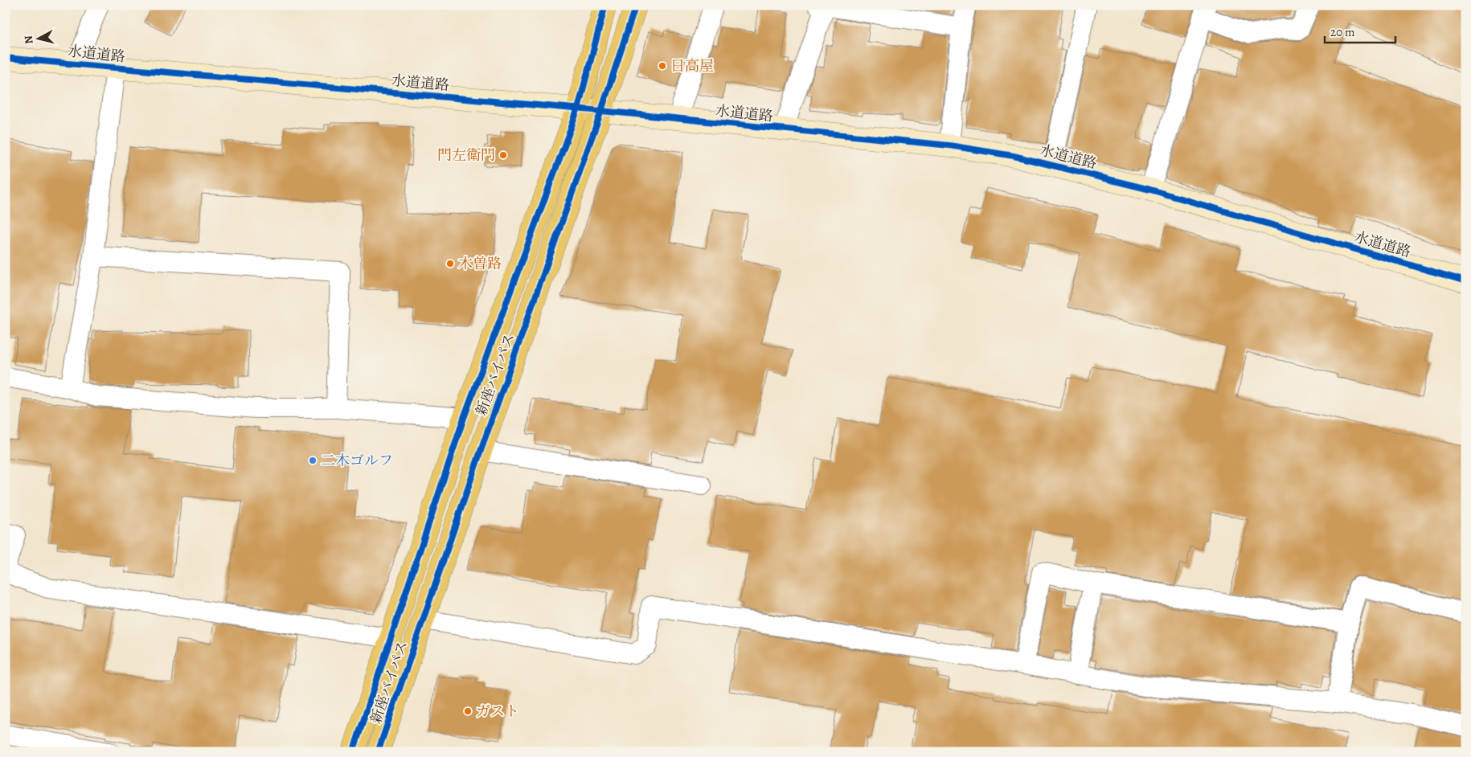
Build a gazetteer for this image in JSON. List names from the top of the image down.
{
  "streets": {
    "highway": ["新座バイパス"],
    "street": ["水道道路"]
  },
  "crossings": [
    ["水道道路", "新座バイパス"]
  ],
  "places": [
    "日高屋",
    "門左衛門",
    "木曽路",
    "二木ゴルフ",
    "ガスト"
  ],
  "scale_bar": "20 m",
  "north": "left"
}
